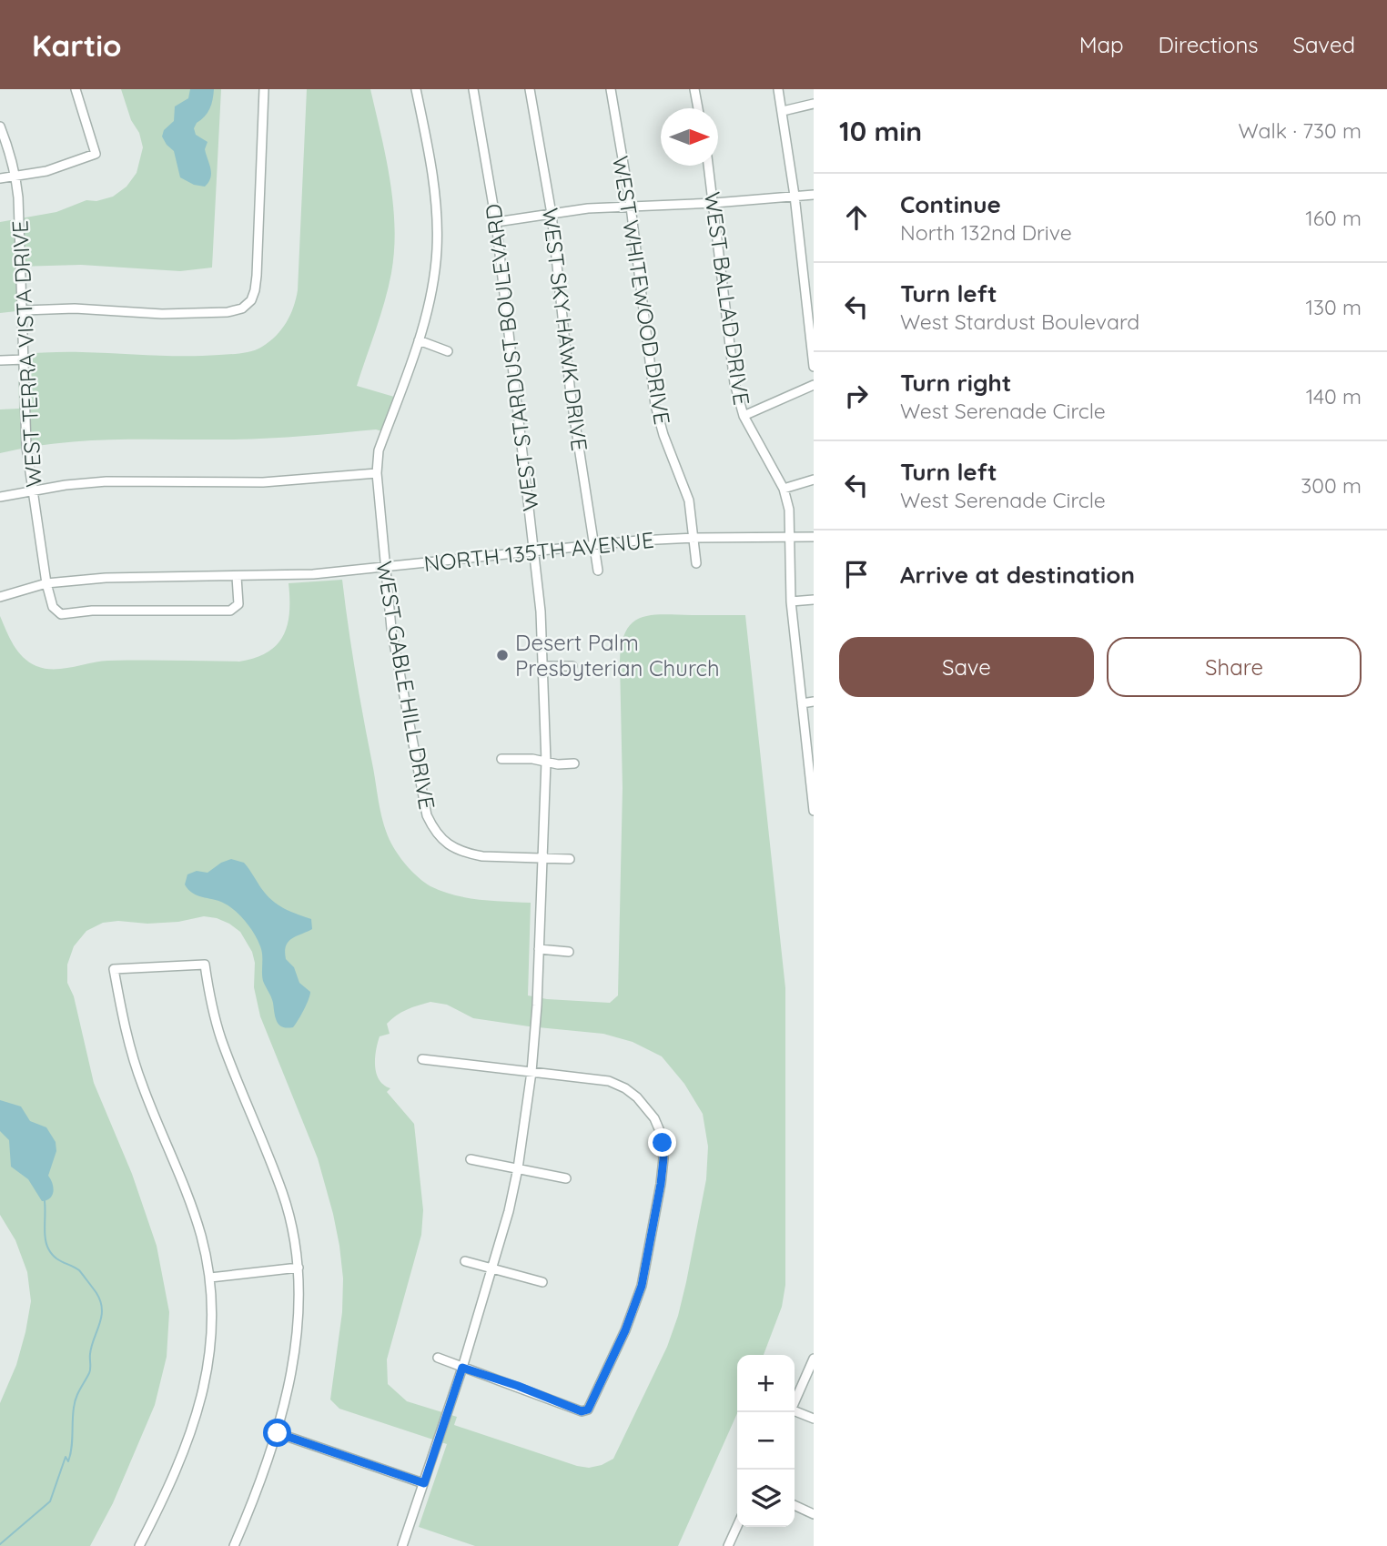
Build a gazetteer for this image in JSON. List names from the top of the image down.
{
  "streets": {
    "street": [
      "WEST WHITEWOOD DRIVE",
      "WEST BALLAD DRIVE",
      "WEST SKY HAWK DRIVE",
      "WEST TERRA VISTA DRIVE",
      "WEST STARDUST BOULEVARD",
      "NORTH 135TH AVENUE",
      "WEST GABLE HILL DRIVE"
    ]
  },
  "crossings": [
    ["WEST WHITEWOOD DRIVE", "NORTH 135TH AVENUE"],
    ["WEST BALLAD DRIVE", "NORTH 135TH AVENUE"],
    ["WEST SKY HAWK DRIVE", "NORTH 135TH AVENUE"],
    ["WEST TERRA VISTA DRIVE", "NORTH 135TH AVENUE"],
    ["WEST STARDUST BOULEVARD", "NORTH 135TH AVENUE"],
    ["WEST STARDUST BOULEVARD", "WEST GABLE HILL DRIVE"],
    ["NORTH 135TH AVENUE", "WEST GABLE HILL DRIVE"]
  ],
  "places": ["Desert Palm Presbyterian Church"],
  "north": "right",
  "page": {
    "header": "Kartio",
    "nav": ["Map", "Directions", "Saved"],
    "heading": ["10 min", "Walk · 730 m"],
    "list": [
      ["Continue", "North 132nd Drive", "160 m"],
      ["Turn left", "West Stardust Boulevard", "130 m"],
      ["Turn right", "West Serenade Circle", "140 m"],
      ["Turn left", "West Serenade Circle", "300 m"],
      "Arrive at destination"
    ],
    "buttons": ["Save", "Share"],
    "map_buttons": ["+", "−"]
  }
}
